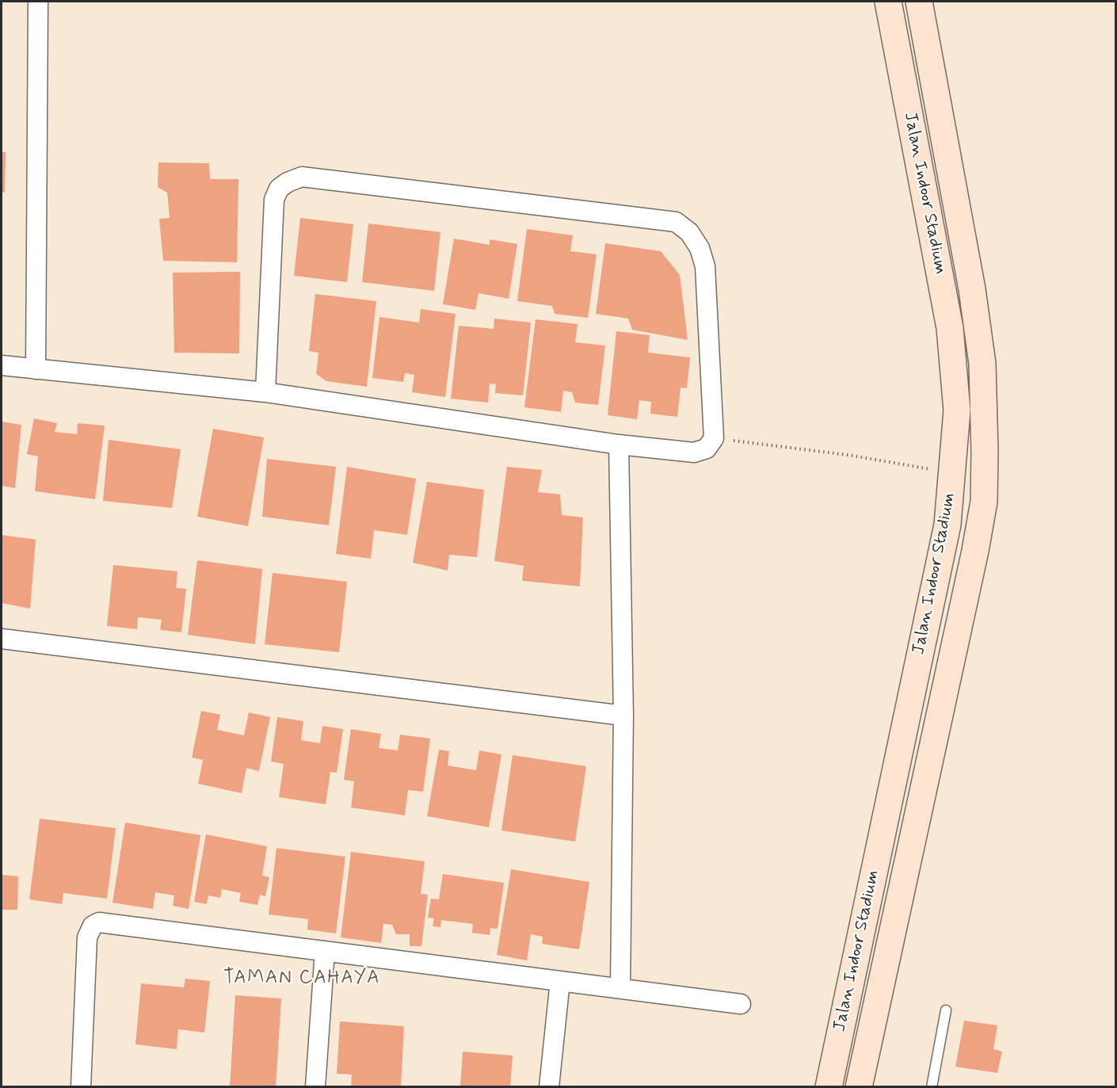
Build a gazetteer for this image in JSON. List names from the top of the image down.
{
  "streets": {
    "street": ["Jalan Indoor Stadium"]
  },
  "districts": ["TAMAN CAHAYA"]
}
